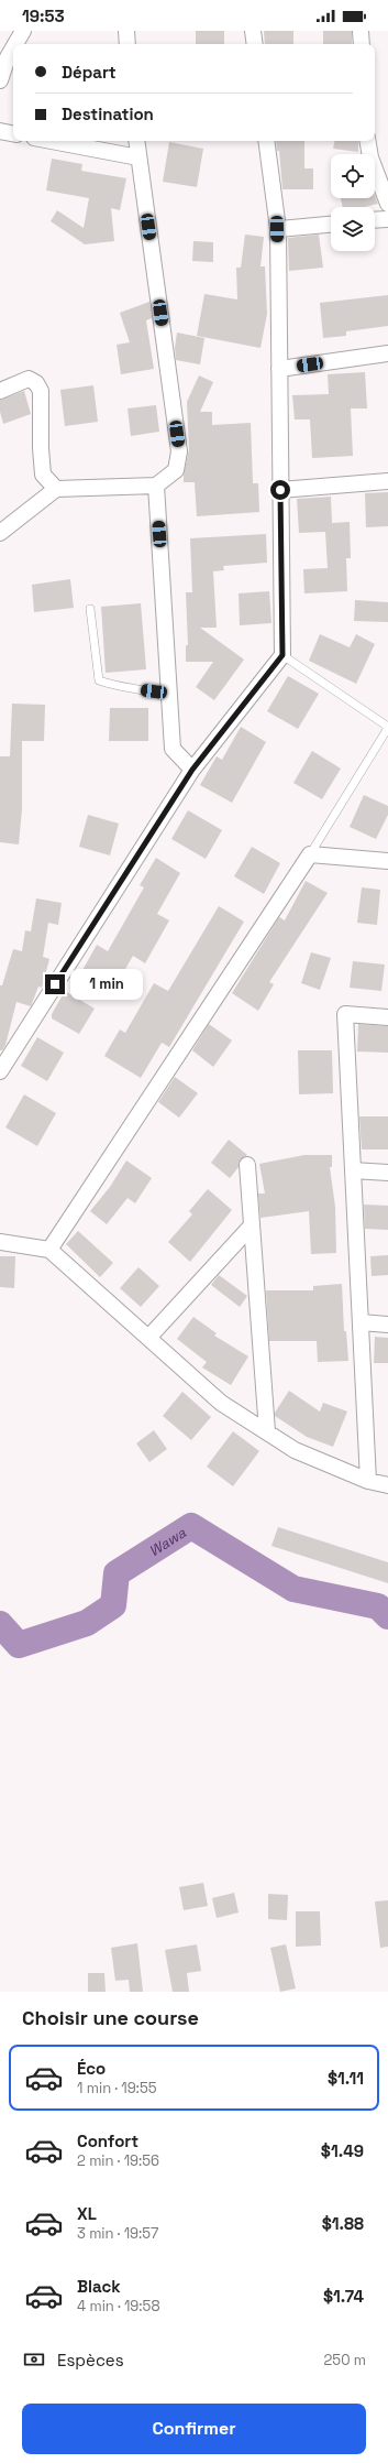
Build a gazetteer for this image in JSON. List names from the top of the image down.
{
  "water": ["Wawa"],
  "page": {
    "status": "19:53",
    "banner": ["Départ", "Destination"],
    "bubble": "1 min",
    "heading": "Choisir une course",
    "list": [
      {
        "name": "Éco",
        "note": "1 min · 19:55",
        "value": "$1.11"
      },
      {
        "name": "Confort",
        "note": "2 min · 19:56",
        "value": "$1.49"
      },
      {
        "name": "XL",
        "note": "3 min · 19:57",
        "value": "$1.88"
      },
      {
        "name": "Black",
        "note": "4 min · 19:58",
        "value": "$1.74"
      }
    ],
    "pay": ["Espèces", "250 m"],
    "buttons": "Confirmer"
  }
}
